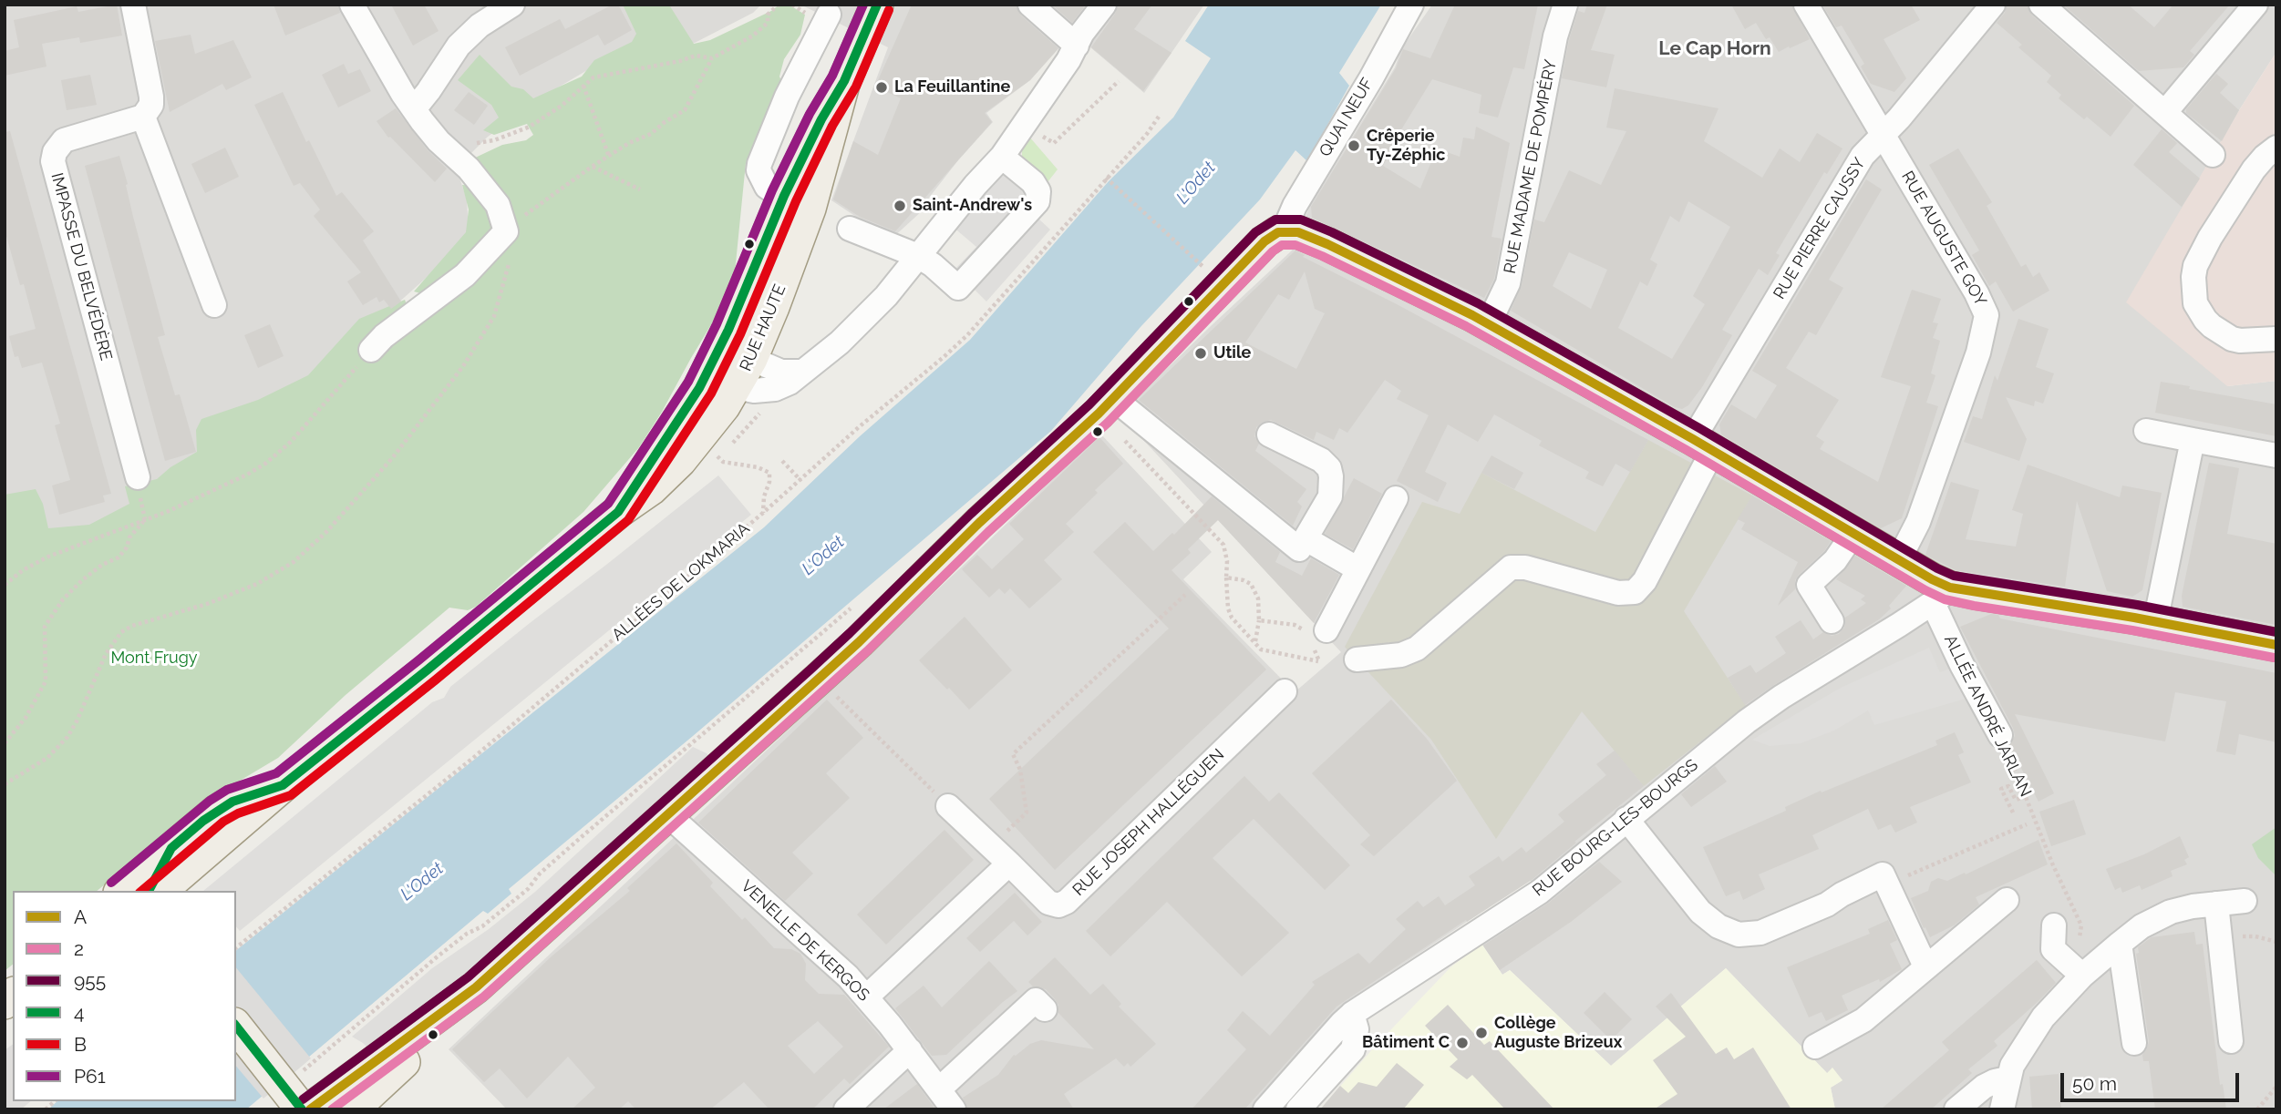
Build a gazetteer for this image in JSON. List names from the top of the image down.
{
  "streets": {
    "main road": ["RUE HAUTE"],
    "street": [
      "QUAI NEUF",
      "RUE MADAME DE POMPÉRY",
      "RUE PIERRE CAUSSY",
      "RUE AUGUSTE GOY",
      "IMPASSE DU BELVÉDÈRE",
      "ALLÉE ANDRÉ JARLAN",
      "RUE JOSEPH HALLÉGUEN",
      "RUE BOURG-LES-BOURGS",
      "VENELLE DE KERGOS"
    ],
    "path": ["ALLÉES DE LOKMARIA"]
  },
  "crossings": [
    ["RUE PIERRE CAUSSY", "RUE AUGUSTE GOY"],
    ["ALLÉE ANDRÉ JARLAN", "RUE BOURG-LES-BOURGS"]
  ],
  "districts": ["Le Cap Horn"],
  "water": ["L'Odet"],
  "parks": ["Mont Frugy"],
  "places": [
    "La Feuillantine",
    "Crêperie Ty-Zéphic",
    "Saint-Andrew's",
    "Utile",
    "Collège Auguste Brizeux",
    "Bâtiment C"
  ],
  "lines": [
    "transit line 4",
    "transit line P61",
    "transit line B",
    "transit line 955",
    "transit line A",
    "transit line 2"
  ],
  "legend": [
    "A",
    "2",
    "955",
    "4",
    "B",
    "P61"
  ],
  "scale_bar": "50 m"
}
